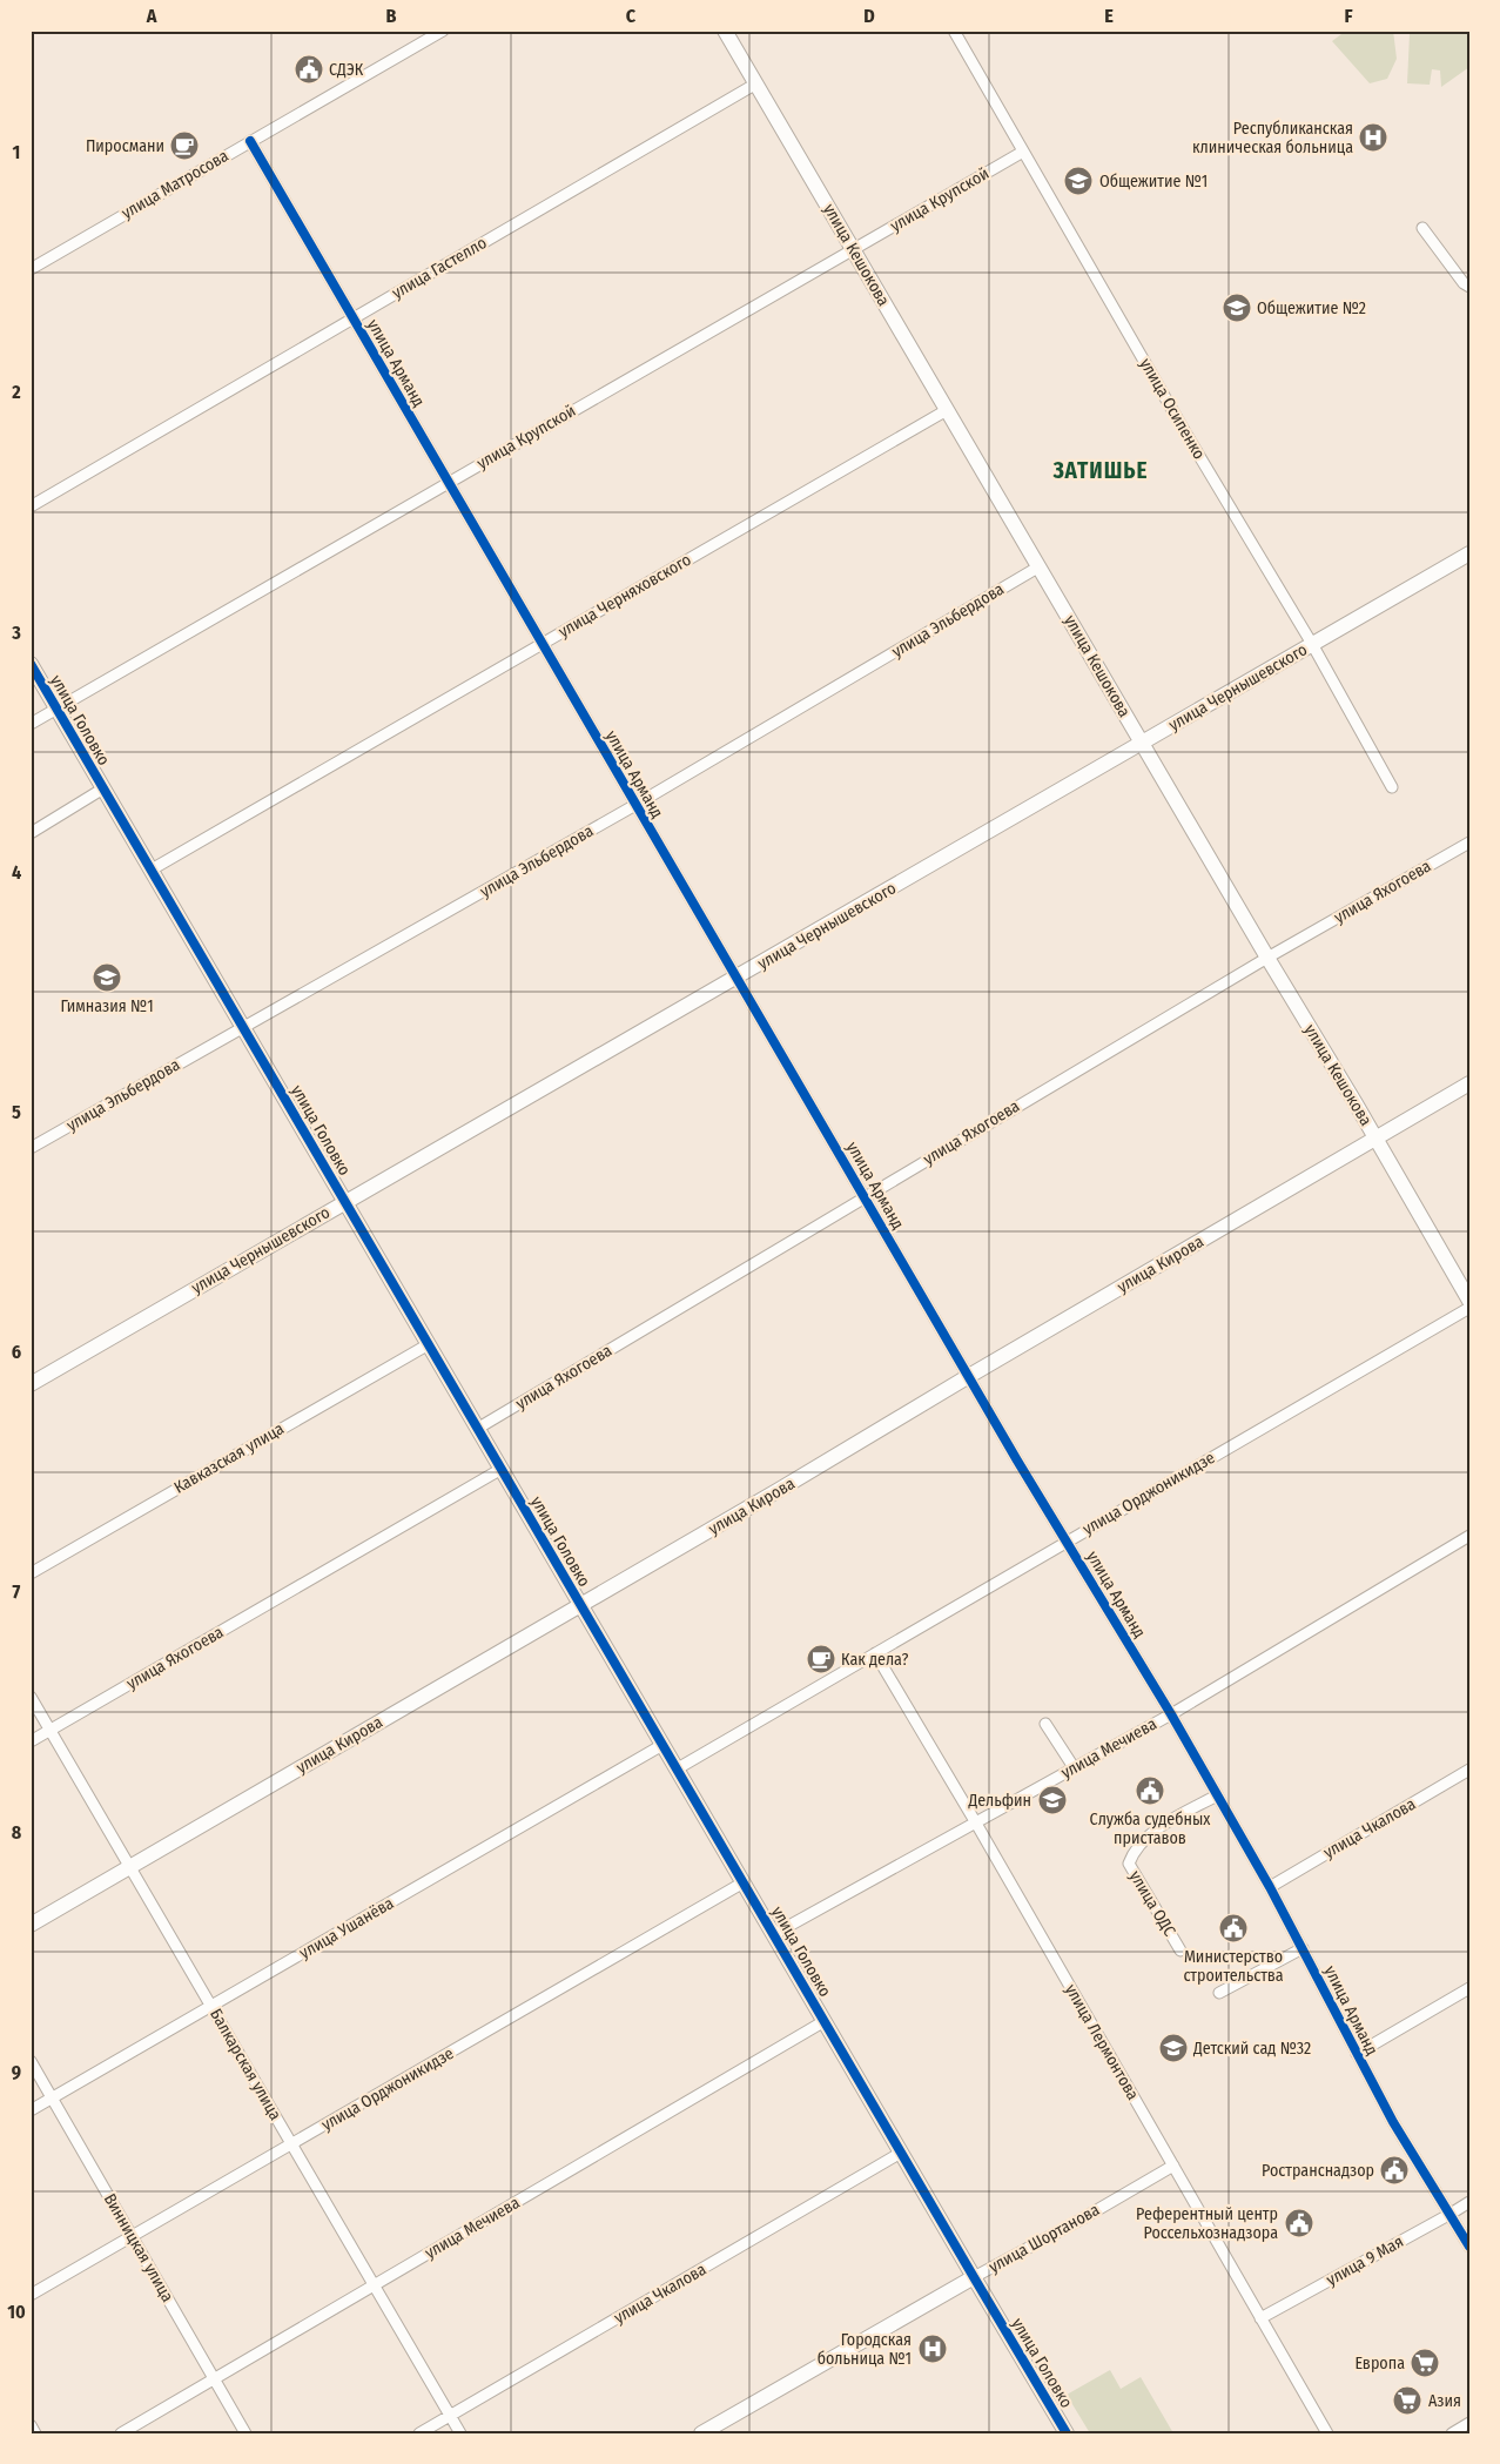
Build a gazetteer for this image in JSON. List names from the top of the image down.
{
  "streets": {
    "street": [
      "улица Матросова",
      "улица Крупской",
      "улица Кешокова",
      "улица Гастелло",
      "улица Арманд",
      "улица Осипенко",
      "улица Черняховского",
      "улица Эльбердова",
      "улица Чернышевского",
      "улица Головко",
      "улица Яхогоева",
      "улица Кирова",
      "Кавказская улица",
      "улица Орджоникидзе",
      "улица Мечиева",
      "улица Чкалова",
      "улица ОДС",
      "улица Ушанёва",
      "улица Лермонтова",
      "Балкарская улица",
      "улица Шортанова",
      "Винницкая улица",
      "улица 9 Мая"
    ]
  },
  "crossings": [
    ["улица Матросова", "улица Арманд"],
    ["улица Крупской", "улица Кешокова"],
    ["улица Крупской", "улица Арманд"],
    ["улица Крупской", "улица Осипенко"],
    ["улица Крупской", "улица Головко"],
    ["улица Кешокова", "улица Гастелло"],
    ["улица Кешокова", "улица Черняховского"],
    ["улица Кешокова", "улица Эльбердова"],
    ["улица Кешокова", "улица Чернышевского"],
    ["улица Кешокова", "улица Яхогоева"],
    ["улица Кешокова", "улица Кирова"],
    ["улица Гастелло", "улица Арманд"],
    ["улица Арманд", "улица Черняховского"],
    ["улица Арманд", "улица Эльбердова"],
    ["улица Арманд", "улица Чернышевского"],
    ["улица Арманд", "улица Яхогоева"],
    ["улица Арманд", "улица Кирова"],
    ["улица Арманд", "улица Орджоникидзе"],
    ["улица Арманд", "улица Мечиева"],
    ["улица Арманд", "улица Чкалова"],
    ["улица Арманд", "улица ОДС"],
    ["улица Арманд", "улица 9 Мая"],
    ["улица Осипенко", "улица Чернышевского"],
    ["улица Черняховского", "улица Головко"],
    ["улица Эльбердова", "улица Головко"],
    ["улица Чернышевского", "улица Головко"],
    ["улица Головко", "улица Яхогоева"],
    ["улица Головко", "улица Кирова"],
    ["улица Головко", "Кавказская улица"],
    ["улица Головко", "улица Орджоникидзе"],
    ["улица Головко", "улица Мечиева"],
    ["улица Головко", "улица Чкалова"],
    ["улица Головко", "улица Ушанёва"],
    ["улица Головко", "улица Шортанова"],
    ["улица Яхогоева", "Балкарская улица"],
    ["улица Кирова", "Балкарская улица"],
    ["улица Орджоникидзе", "улица Лермонтова"],
    ["улица Орджоникидзе", "Балкарская улица"],
    ["улица Орджоникидзе", "Винницкая улица"],
    ["улица Мечиева", "улица Лермонтова"],
    ["улица Мечиева", "Балкарская улица"],
    ["улица Мечиева", "Винницкая улица"],
    ["улица Чкалова", "Балкарская улица"],
    ["улица Ушанёва", "Балкарская улица"],
    ["улица Ушанёва", "Винницкая улица"],
    ["улица Лермонтова", "улица Шортанова"],
    ["улица Лермонтова", "улица 9 Мая"]
  ],
  "districts": ["ЗАТИШЬЕ"],
  "places": {
    "public building": [
      "СДЭК",
      "Служба судебных приставов",
      "Министерство строительства",
      "Ространснадзор",
      "Референтный центр Россельхознадзора"
    ],
    "hospital": ["Республиканская клиническая больница", "Городская больница №1"],
    "cafe": ["Пиросмани", "Как дела?"],
    "school or university": [
      "Общежитие №1",
      "Общежитие №2",
      "Гимназия №1",
      "Дельфин",
      "Детский сад №32"
    ],
    "supermarket": ["Европа", "Азия"]
  },
  "grid": {
    "columns": [
      "A",
      "B",
      "C",
      "D",
      "E",
      "F"
    ],
    "rows": [
      "1",
      "2",
      "3",
      "4",
      "5",
      "6",
      "7",
      "8",
      "9",
      "10"
    ]
  }
}
